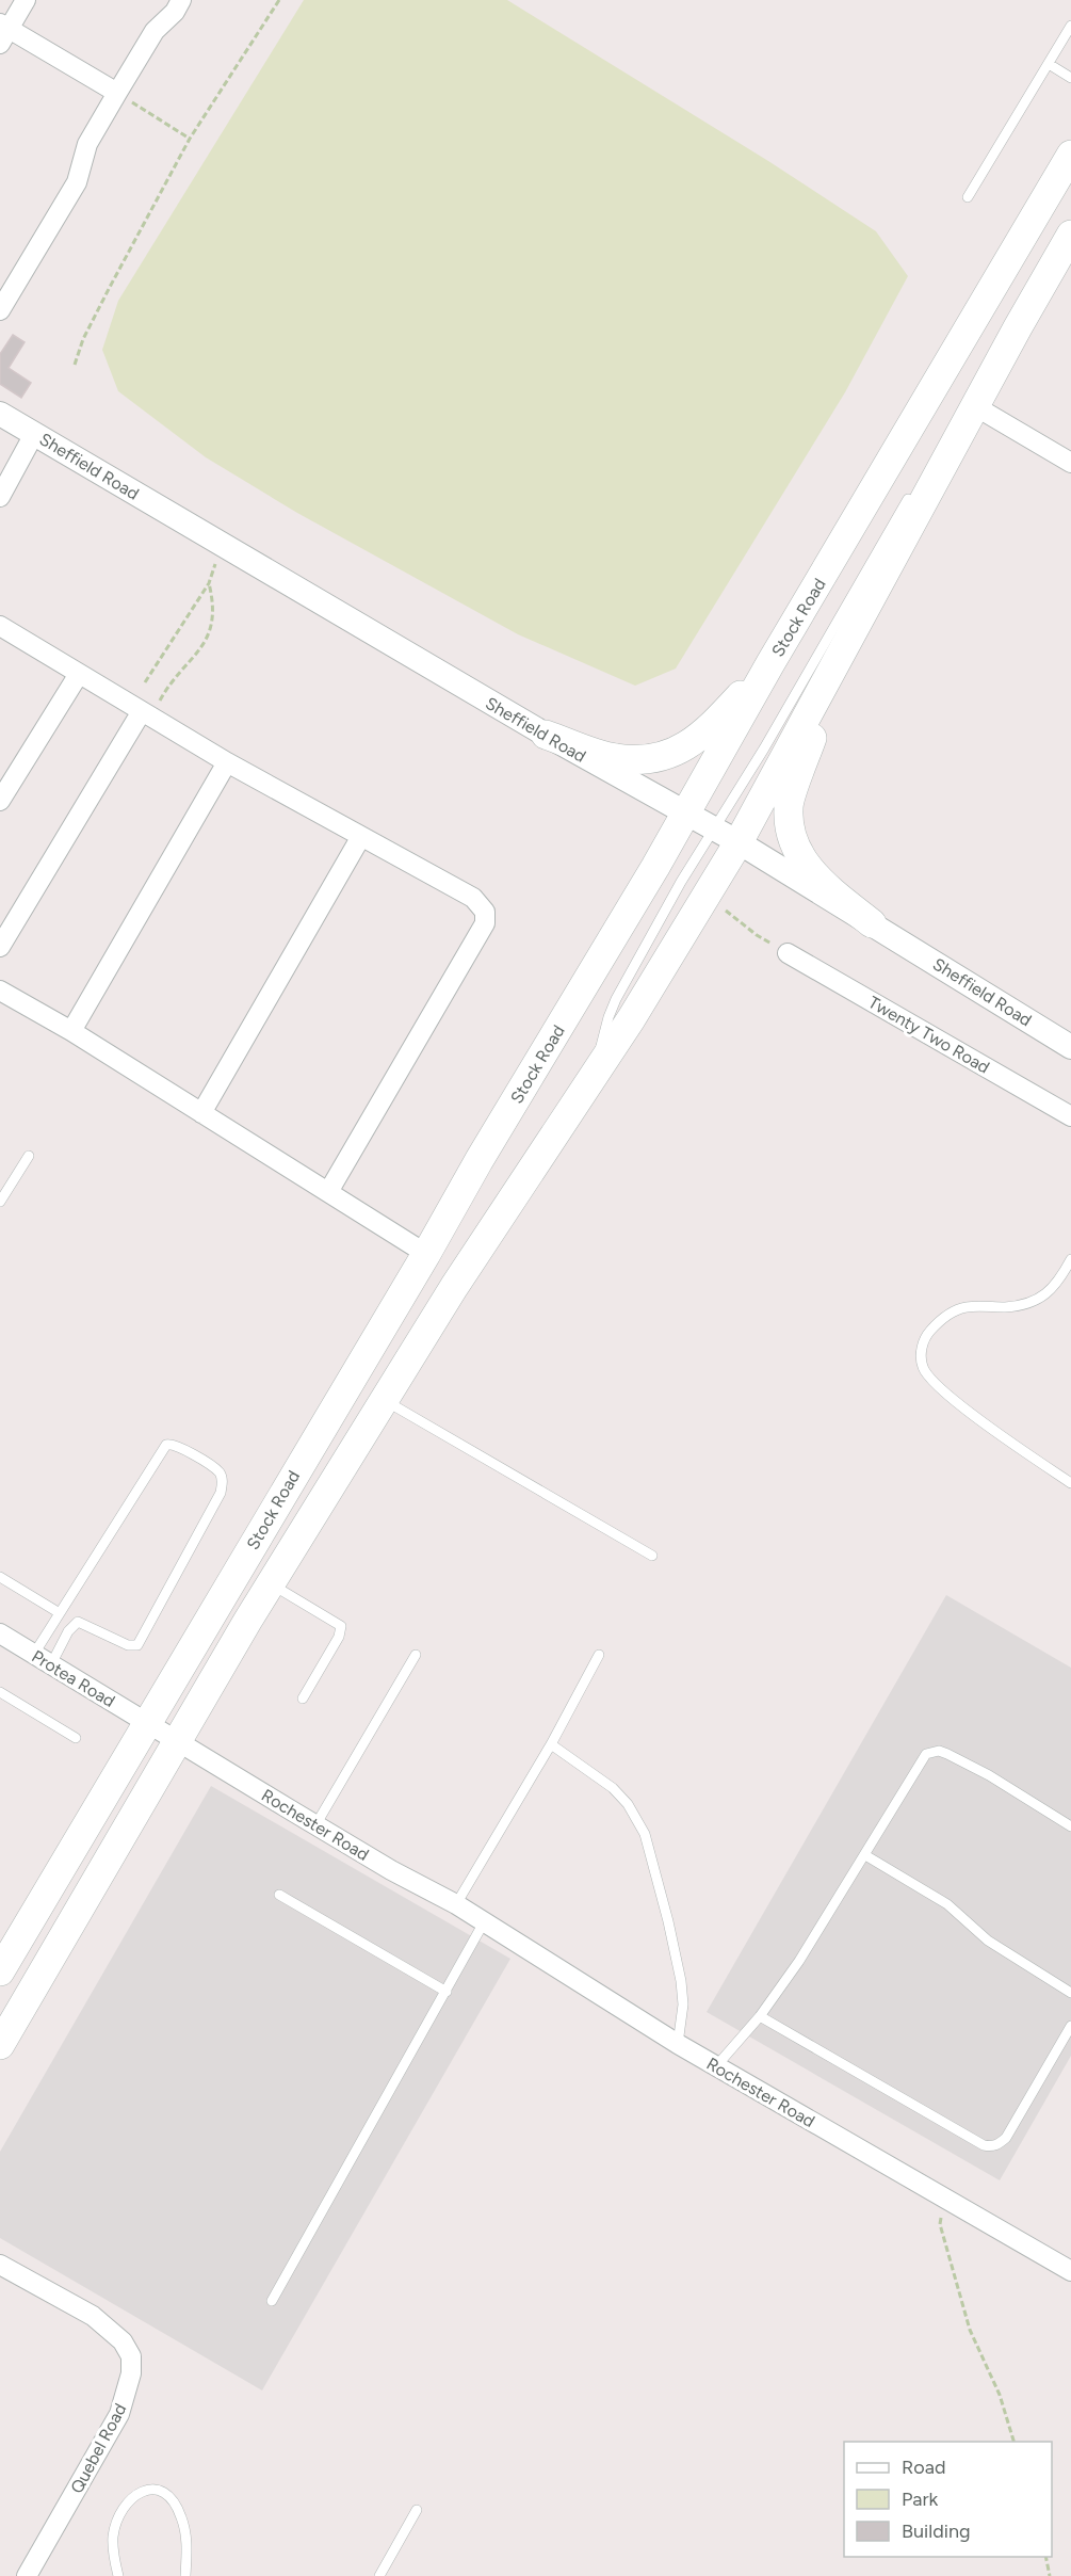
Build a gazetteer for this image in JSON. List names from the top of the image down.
{
  "streets": {
    "main road": ["Stock Road"],
    "street": [
      "Sheffield Road",
      "Twenty Two Road",
      "Protea Road",
      "Rochester Road",
      "Quebel Road"
    ]
  },
  "crossings": [
    ["Sheffield Road", "Stock Road"],
    ["Stock Road", "Protea Road"],
    ["Stock Road", "Rochester Road"],
    ["Protea Road", "Rochester Road"]
  ],
  "legend": ["Road", "Park", "Building"]
}
